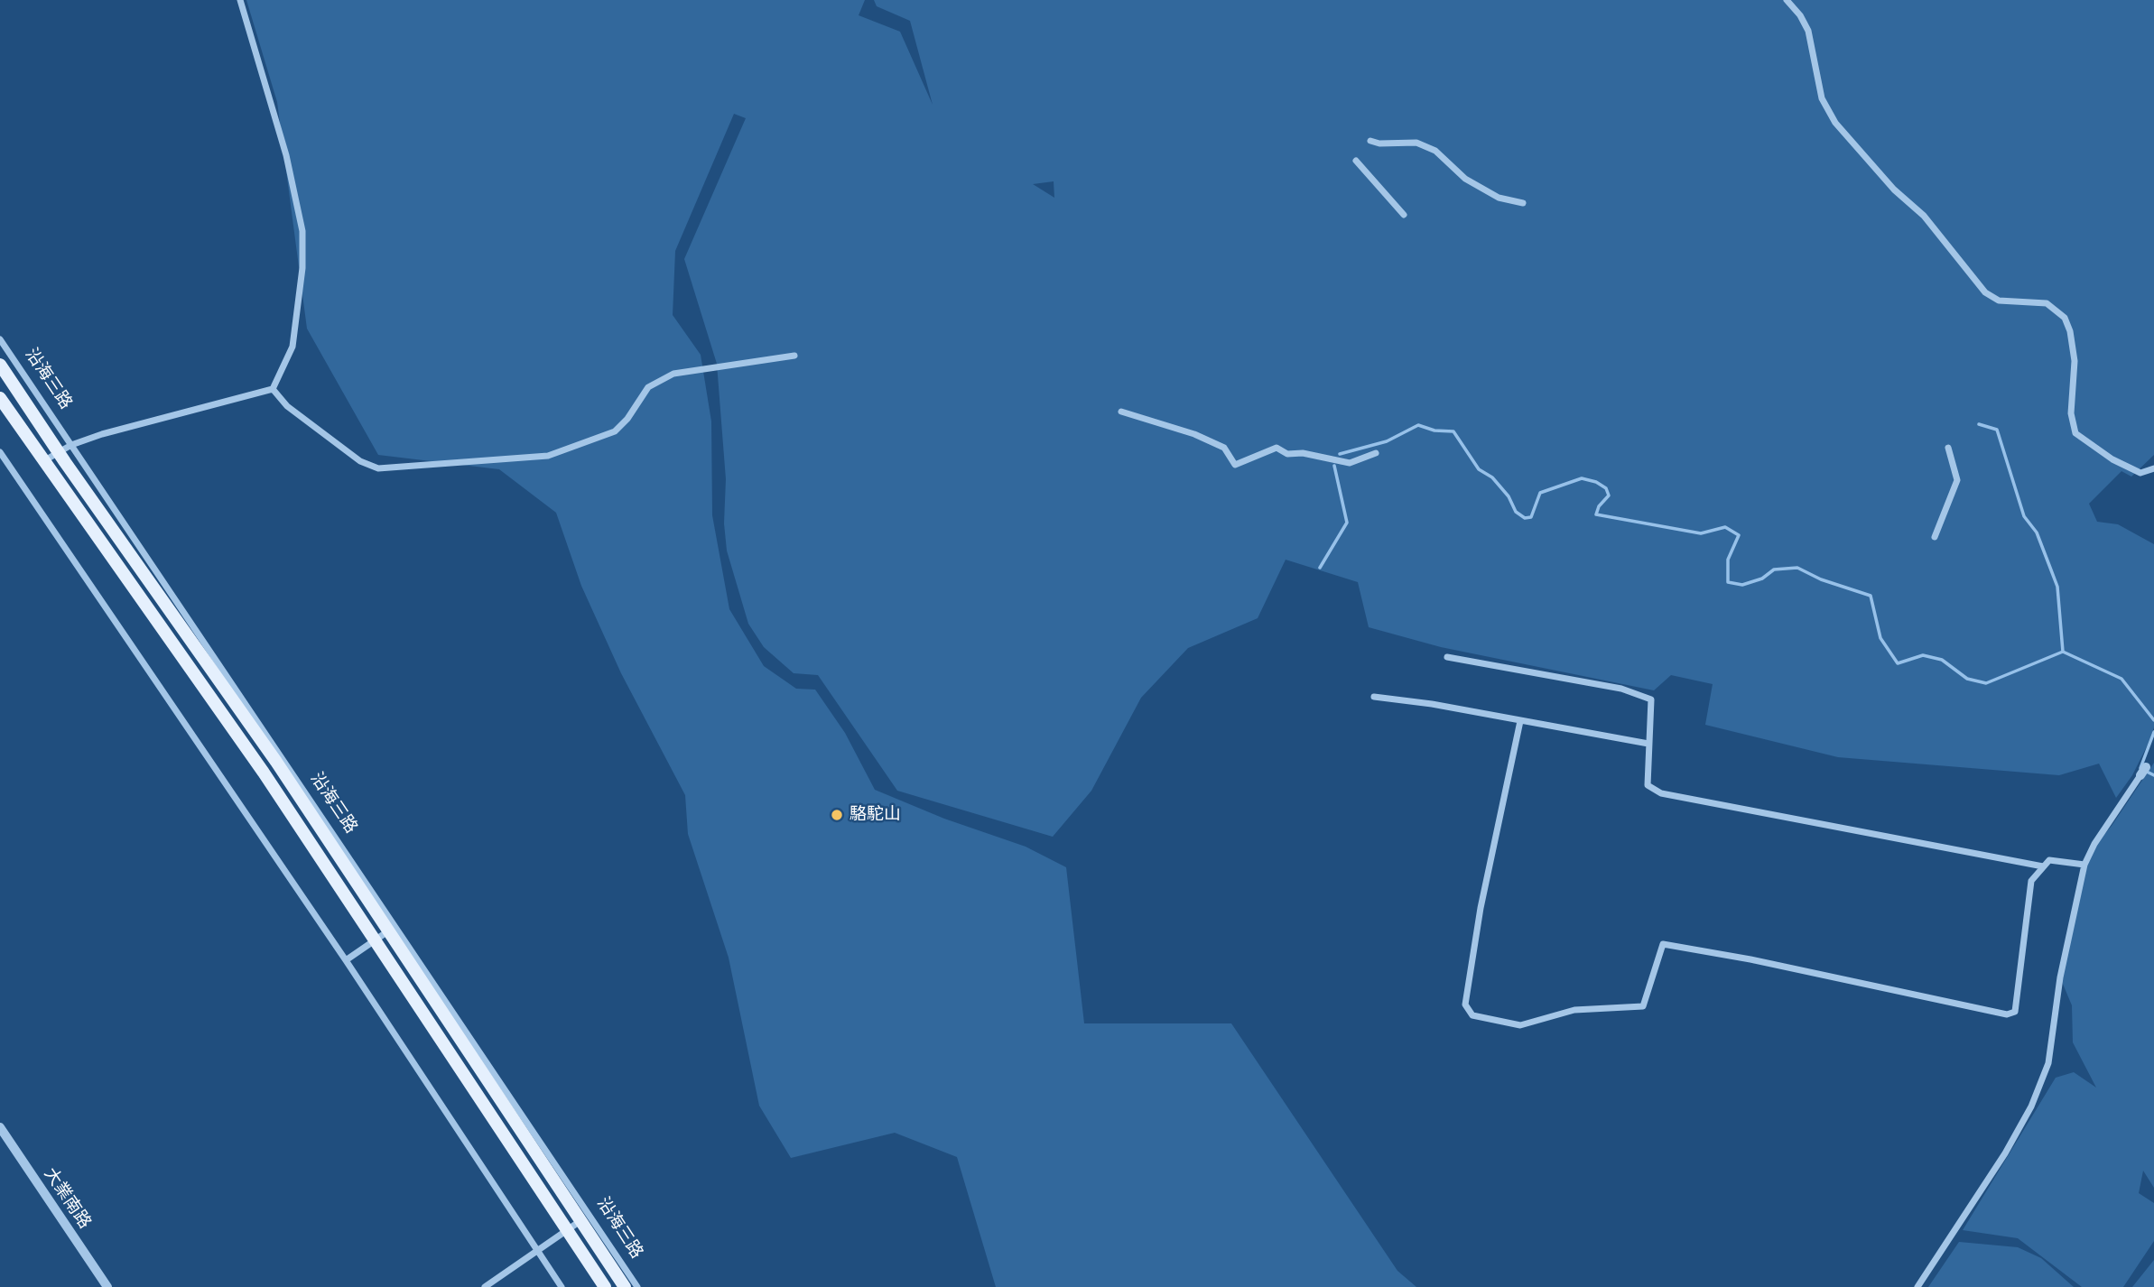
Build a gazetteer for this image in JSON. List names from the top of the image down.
{
  "streets": {
    "main road": ["沿海三路"],
    "street": ["大業南路"]
  },
  "places": ["駱駝山"]
}
